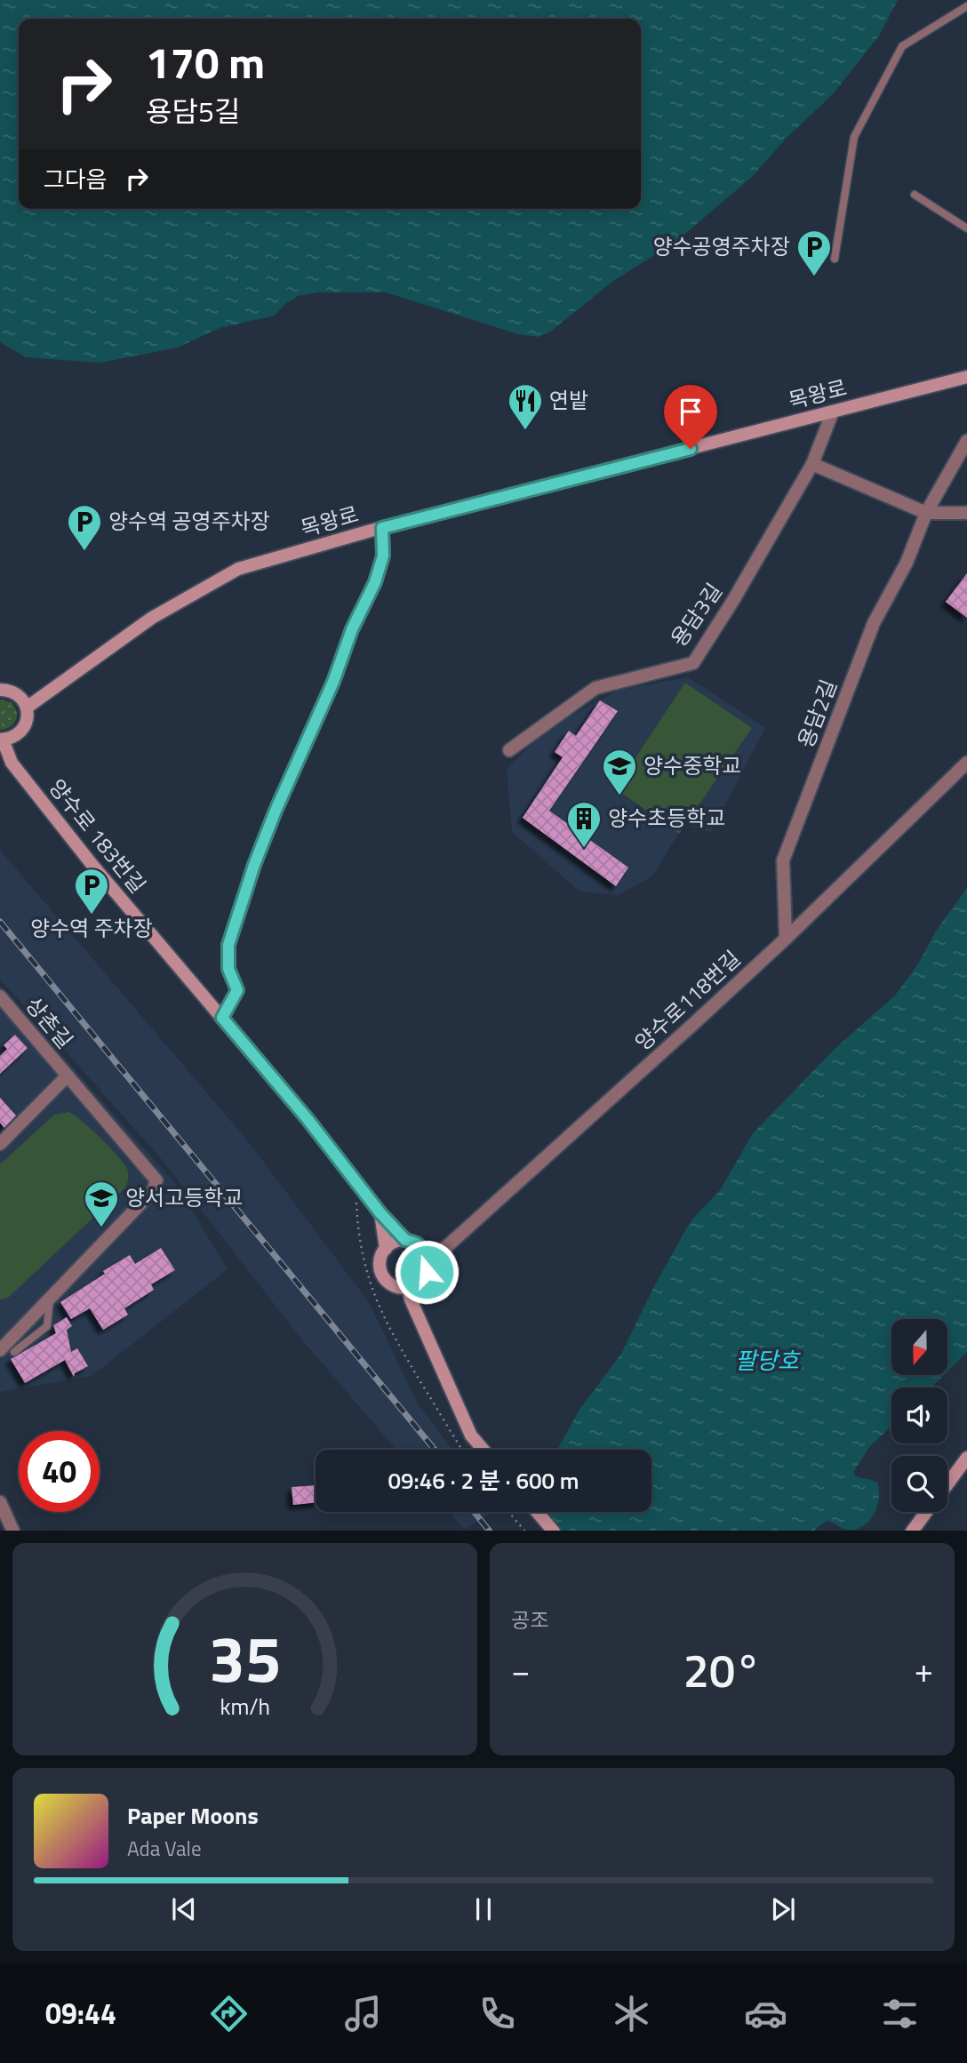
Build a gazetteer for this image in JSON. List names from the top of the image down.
{
  "streets": {
    "street": [
      "목왕로",
      "용담3길",
      "용담2길",
      "양수로 183번길",
      "양수로118번길",
      "상촌길"
    ]
  },
  "crossings": [
    ["목왕로", "용담3길"],
    ["용담2길", "양수로118번길"],
    ["양수로 183번길", "양수로118번길"]
  ],
  "water": ["팔당호"],
  "places": {
    "parking": ["양수공영주차장", "양수역 공영주차장", "양수역 주차장"],
    "restaurant": ["연밭"],
    "school or university": ["양수중학교", "양서고등학교"],
    "building": ["양수초등학교"]
  },
  "north": "bottom",
  "page": {
    "turn": ["170 m", "용담5길"],
    "then": "그다음",
    "limit": "40",
    "trip": "09:46 · 2 분 · 600 m",
    "tile": "공조",
    "heat": ["−", "20°", "+"],
    "song": ["Paper Moons", "Ada Vale"],
    "tabs": "09:44",
    "gauge": ["35", "km/h"]
  }
}
